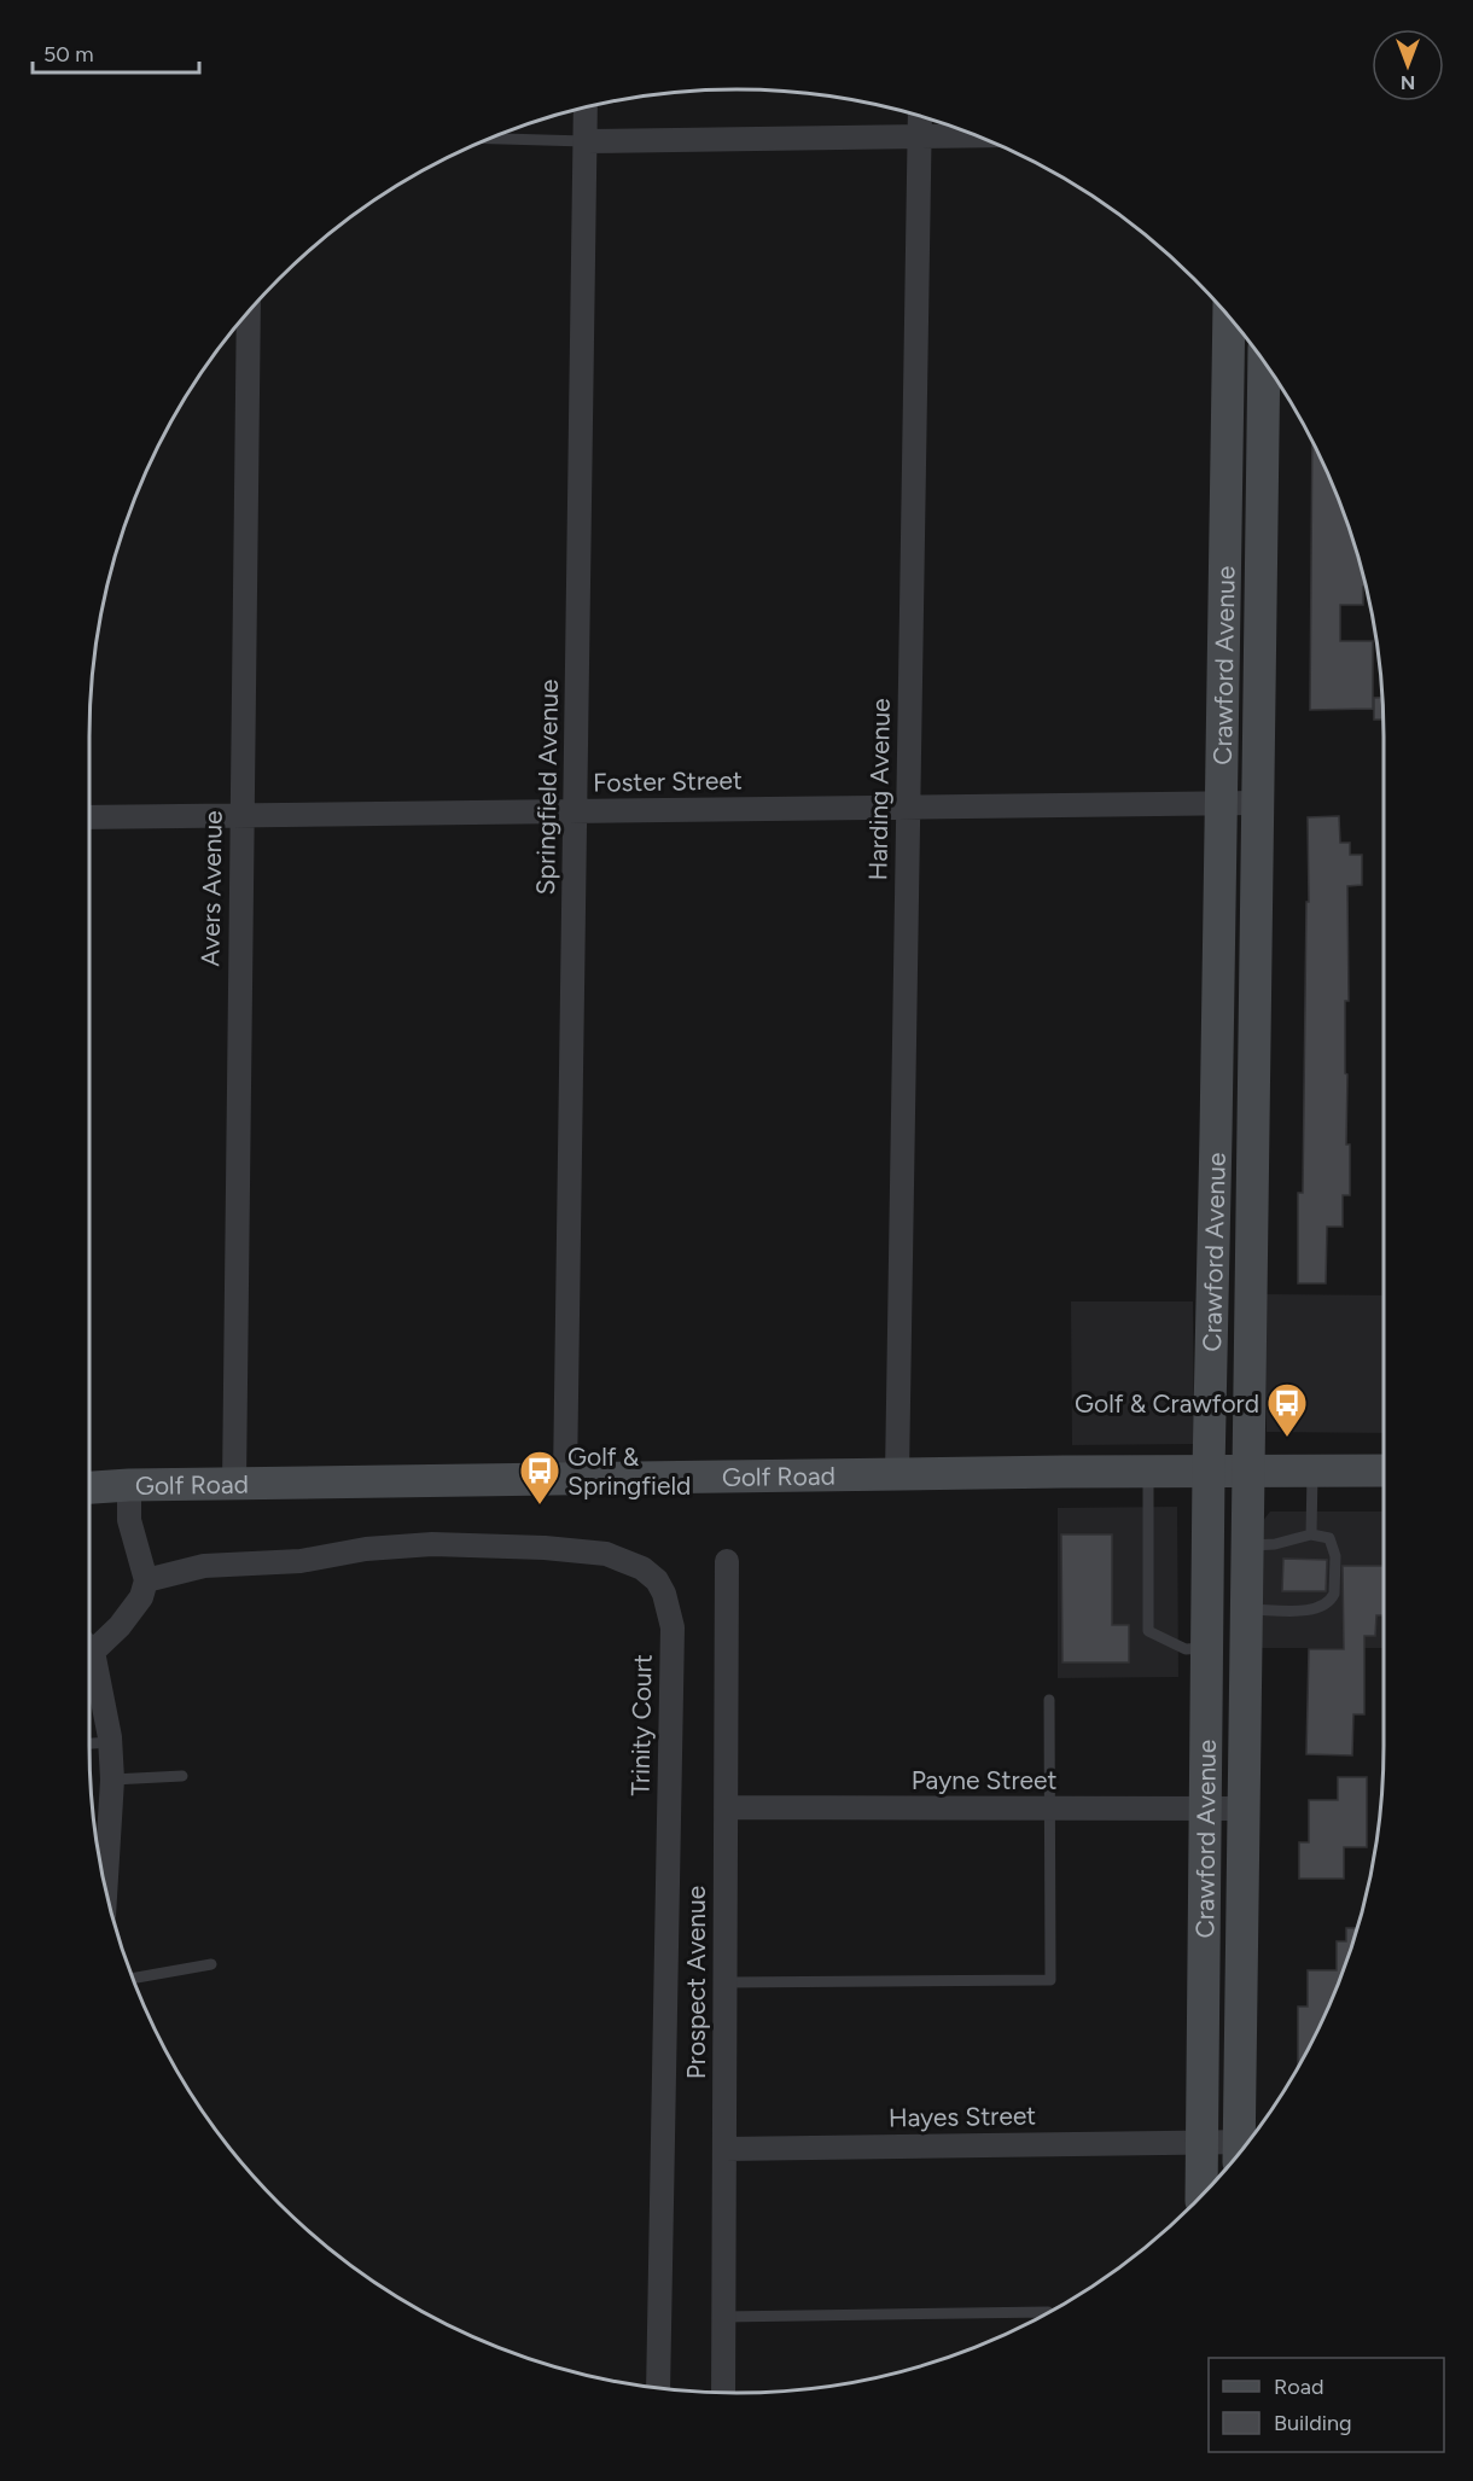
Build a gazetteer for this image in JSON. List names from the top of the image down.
{
  "streets": {
    "main road": ["Crawford Avenue", "Golf Road"],
    "street": [
      "Foster Street",
      "Springfield Avenue",
      "Harding Avenue",
      "Avers Avenue",
      "Trinity Court",
      "Payne Street",
      "Prospect Avenue",
      "Hayes Street"
    ]
  },
  "crossings": [
    ["Crawford Avenue", "Foster Street"],
    ["Crawford Avenue", "Golf Road"],
    ["Crawford Avenue", "Payne Street"],
    ["Crawford Avenue", "Hayes Street"],
    ["Foster Street", "Springfield Avenue"],
    ["Foster Street", "Harding Avenue"],
    ["Foster Street", "Avers Avenue"],
    ["Springfield Avenue", "Golf Road"],
    ["Harding Avenue", "Golf Road"],
    ["Avers Avenue", "Golf Road"],
    ["Payne Street", "Prospect Avenue"],
    ["Prospect Avenue", "Hayes Street"]
  ],
  "places": {
    "bus stop": ["Golf & Crawford", "Golf & Springfield"]
  },
  "legend": ["Road", "Building"],
  "scale_bar": "50 m",
  "north": "bottom"
}
